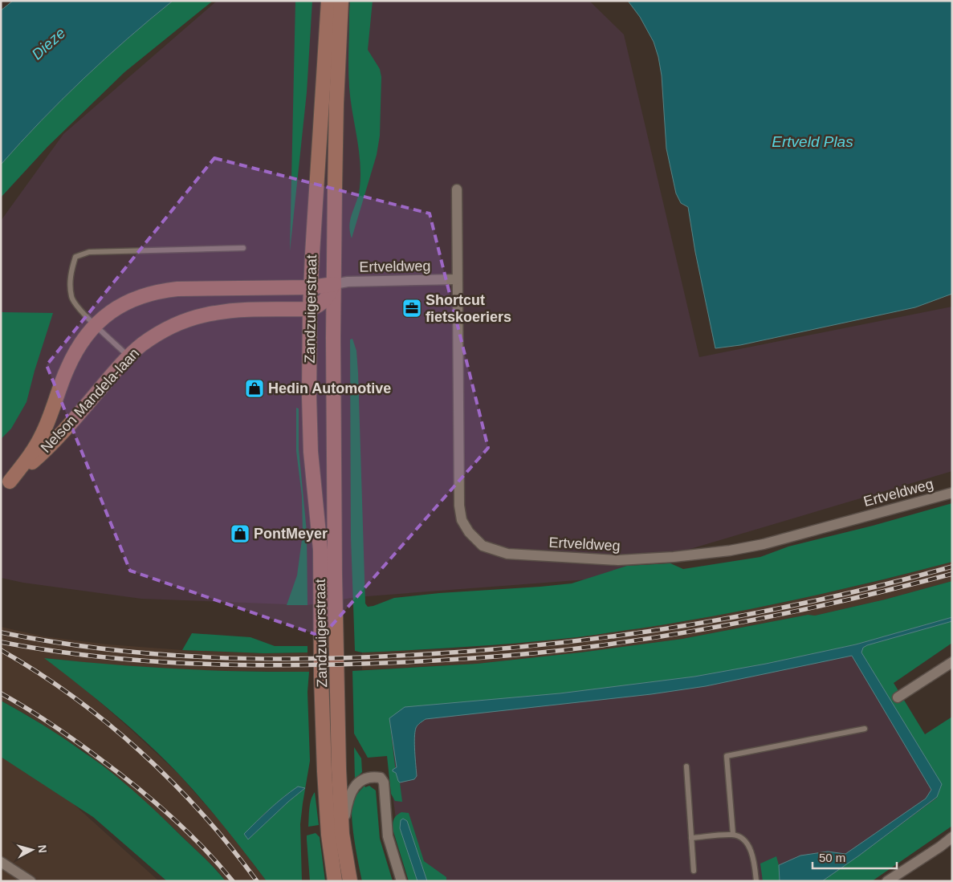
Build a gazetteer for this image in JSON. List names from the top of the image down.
{
  "streets": {
    "main road": ["Zandzuigerstraat", "Nelson Mandela-laan"],
    "street": ["Ertveldweg"]
  },
  "crossings": [
    ["Ertveldweg", "Zandzuigerstraat"],
    ["Ertveldweg", "Nelson Mandela-laan"],
    ["Zandzuigerstraat", "Nelson Mandela-laan"]
  ],
  "water": ["Dieze", "Ertveld Plas"],
  "places": {
    "office": ["Shortcut fietskoeriers"],
    "shop": ["Hedin Automotive", "PontMeyer"]
  },
  "scale_bar": "50 m",
  "north": "right"
}
